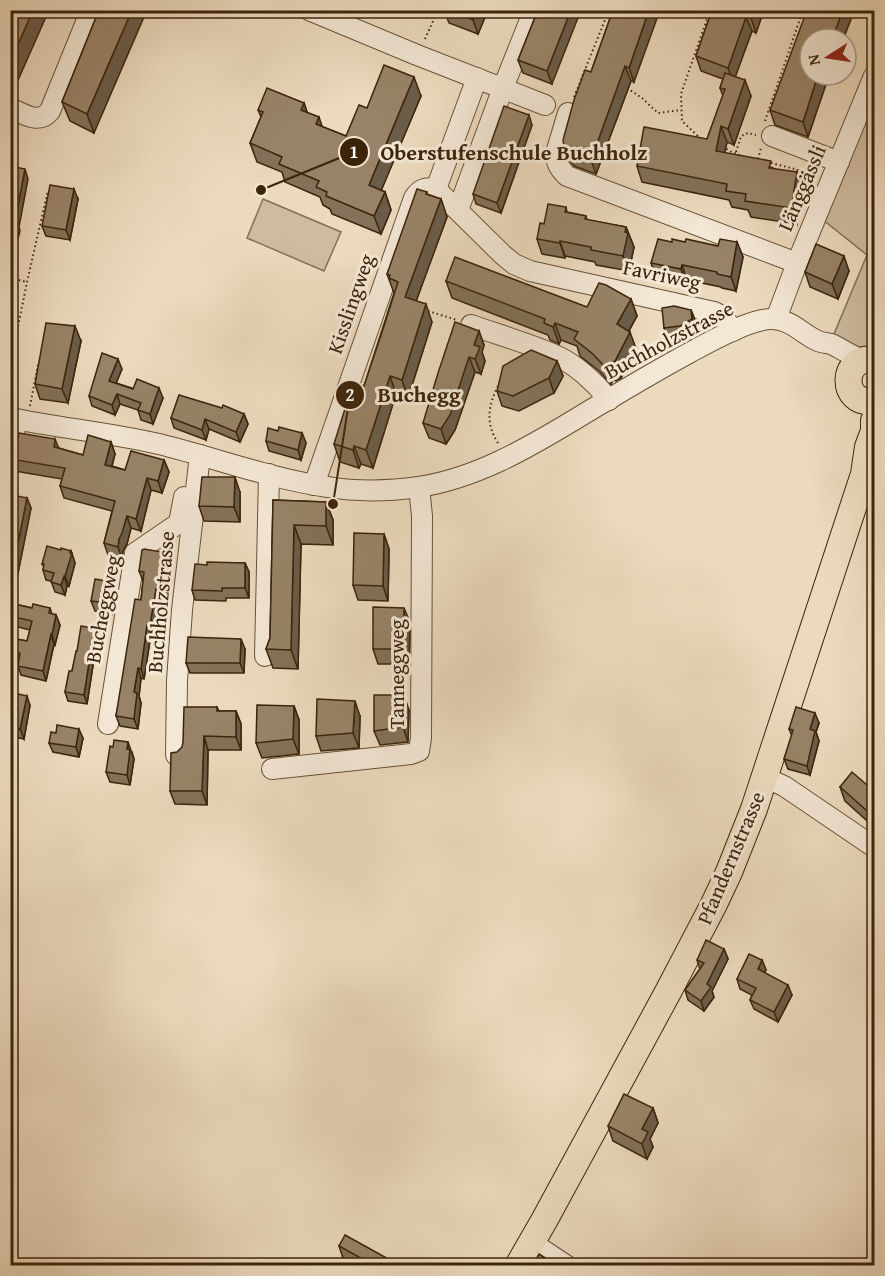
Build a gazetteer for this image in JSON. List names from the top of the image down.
{
  "streets": {
    "main road": ["Pfandernstrasse"],
    "street": [
      "Länggässli",
      "Favriweg",
      "Kisslingweg",
      "Buchholzstrasse",
      "Bucheggweg",
      "Tanneggweg"
    ]
  },
  "crossings": [
    ["Länggässli", "Buchholzstrasse"],
    ["Favriweg", "Kisslingweg"],
    ["Favriweg", "Buchholzstrasse"],
    ["Kisslingweg", "Buchholzstrasse"],
    ["Buchholzstrasse", "Bucheggweg"],
    ["Buchholzstrasse", "Tanneggweg"]
  ],
  "places": ["Oberstufenschule Buchholz", "Buchegg"],
  "north": "left"
}
